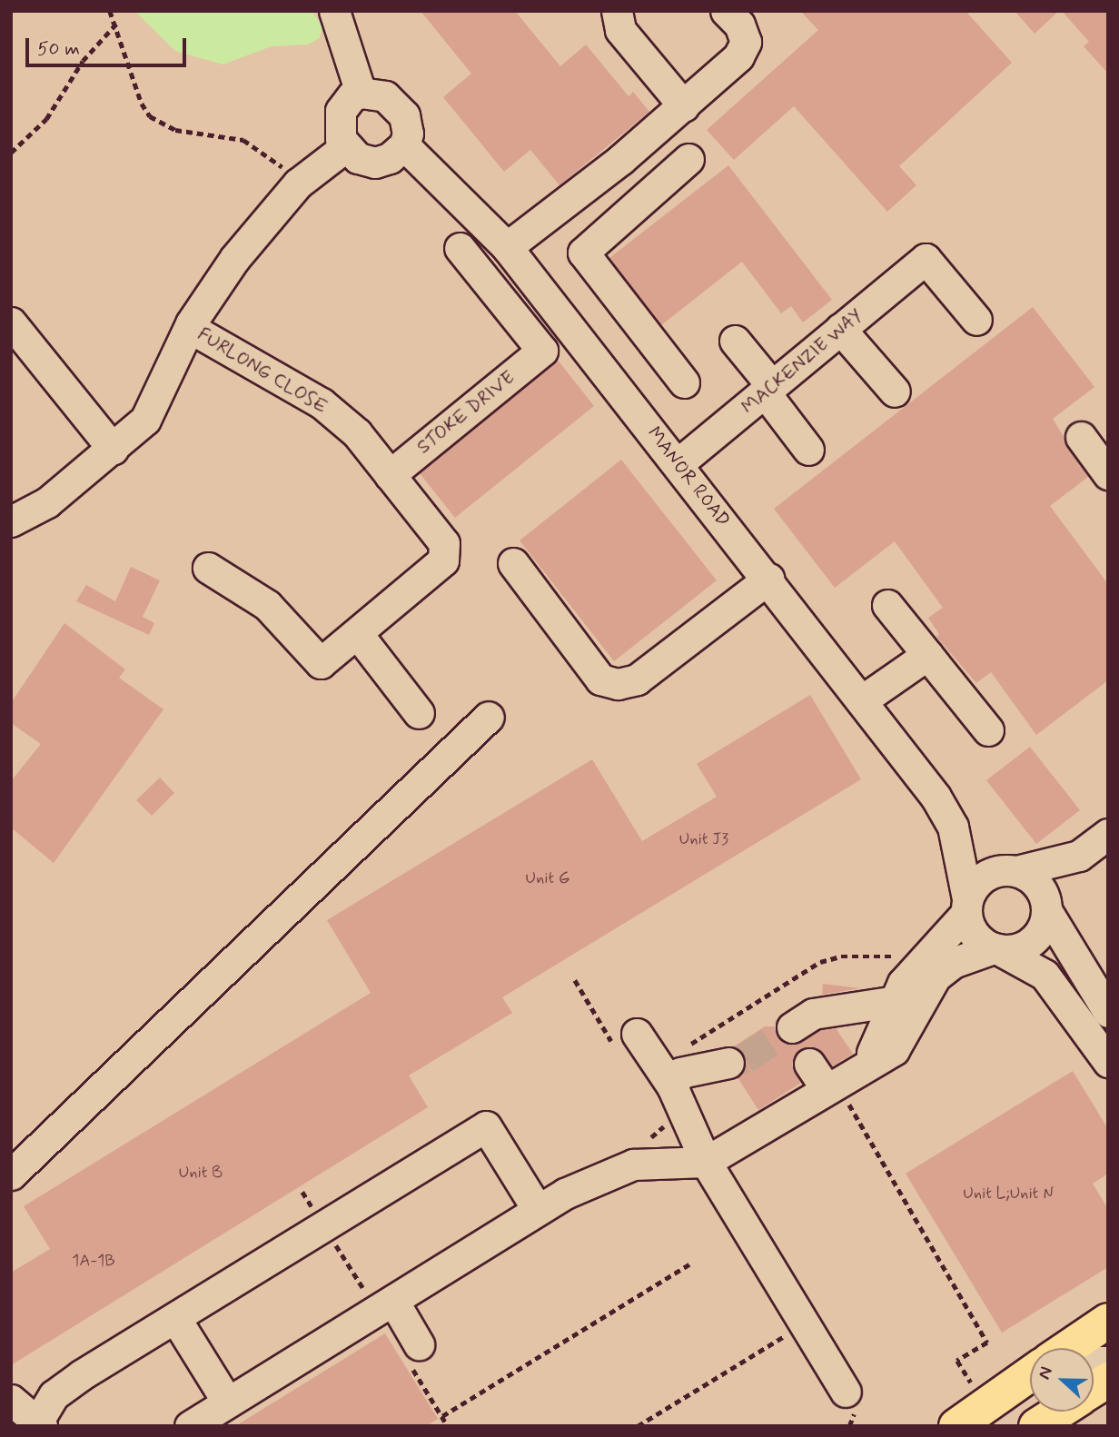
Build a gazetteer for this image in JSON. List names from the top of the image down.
{
  "streets": {
    "street": [
      "MACKENZIE WAY",
      "FURLONG CLOSE",
      "STOKE DRIVE",
      "MANOR ROAD"
    ]
  },
  "crossings": [
    ["MACKENZIE WAY", "MANOR ROAD"],
    ["FURLONG CLOSE", "STOKE DRIVE"]
  ],
  "house_numbers": [
    "Unit J3",
    "Unit G",
    "Unit B",
    "Unit L;Unit N",
    "1A-1B"
  ],
  "scale_bar": "50 m",
  "north": "left"
}
